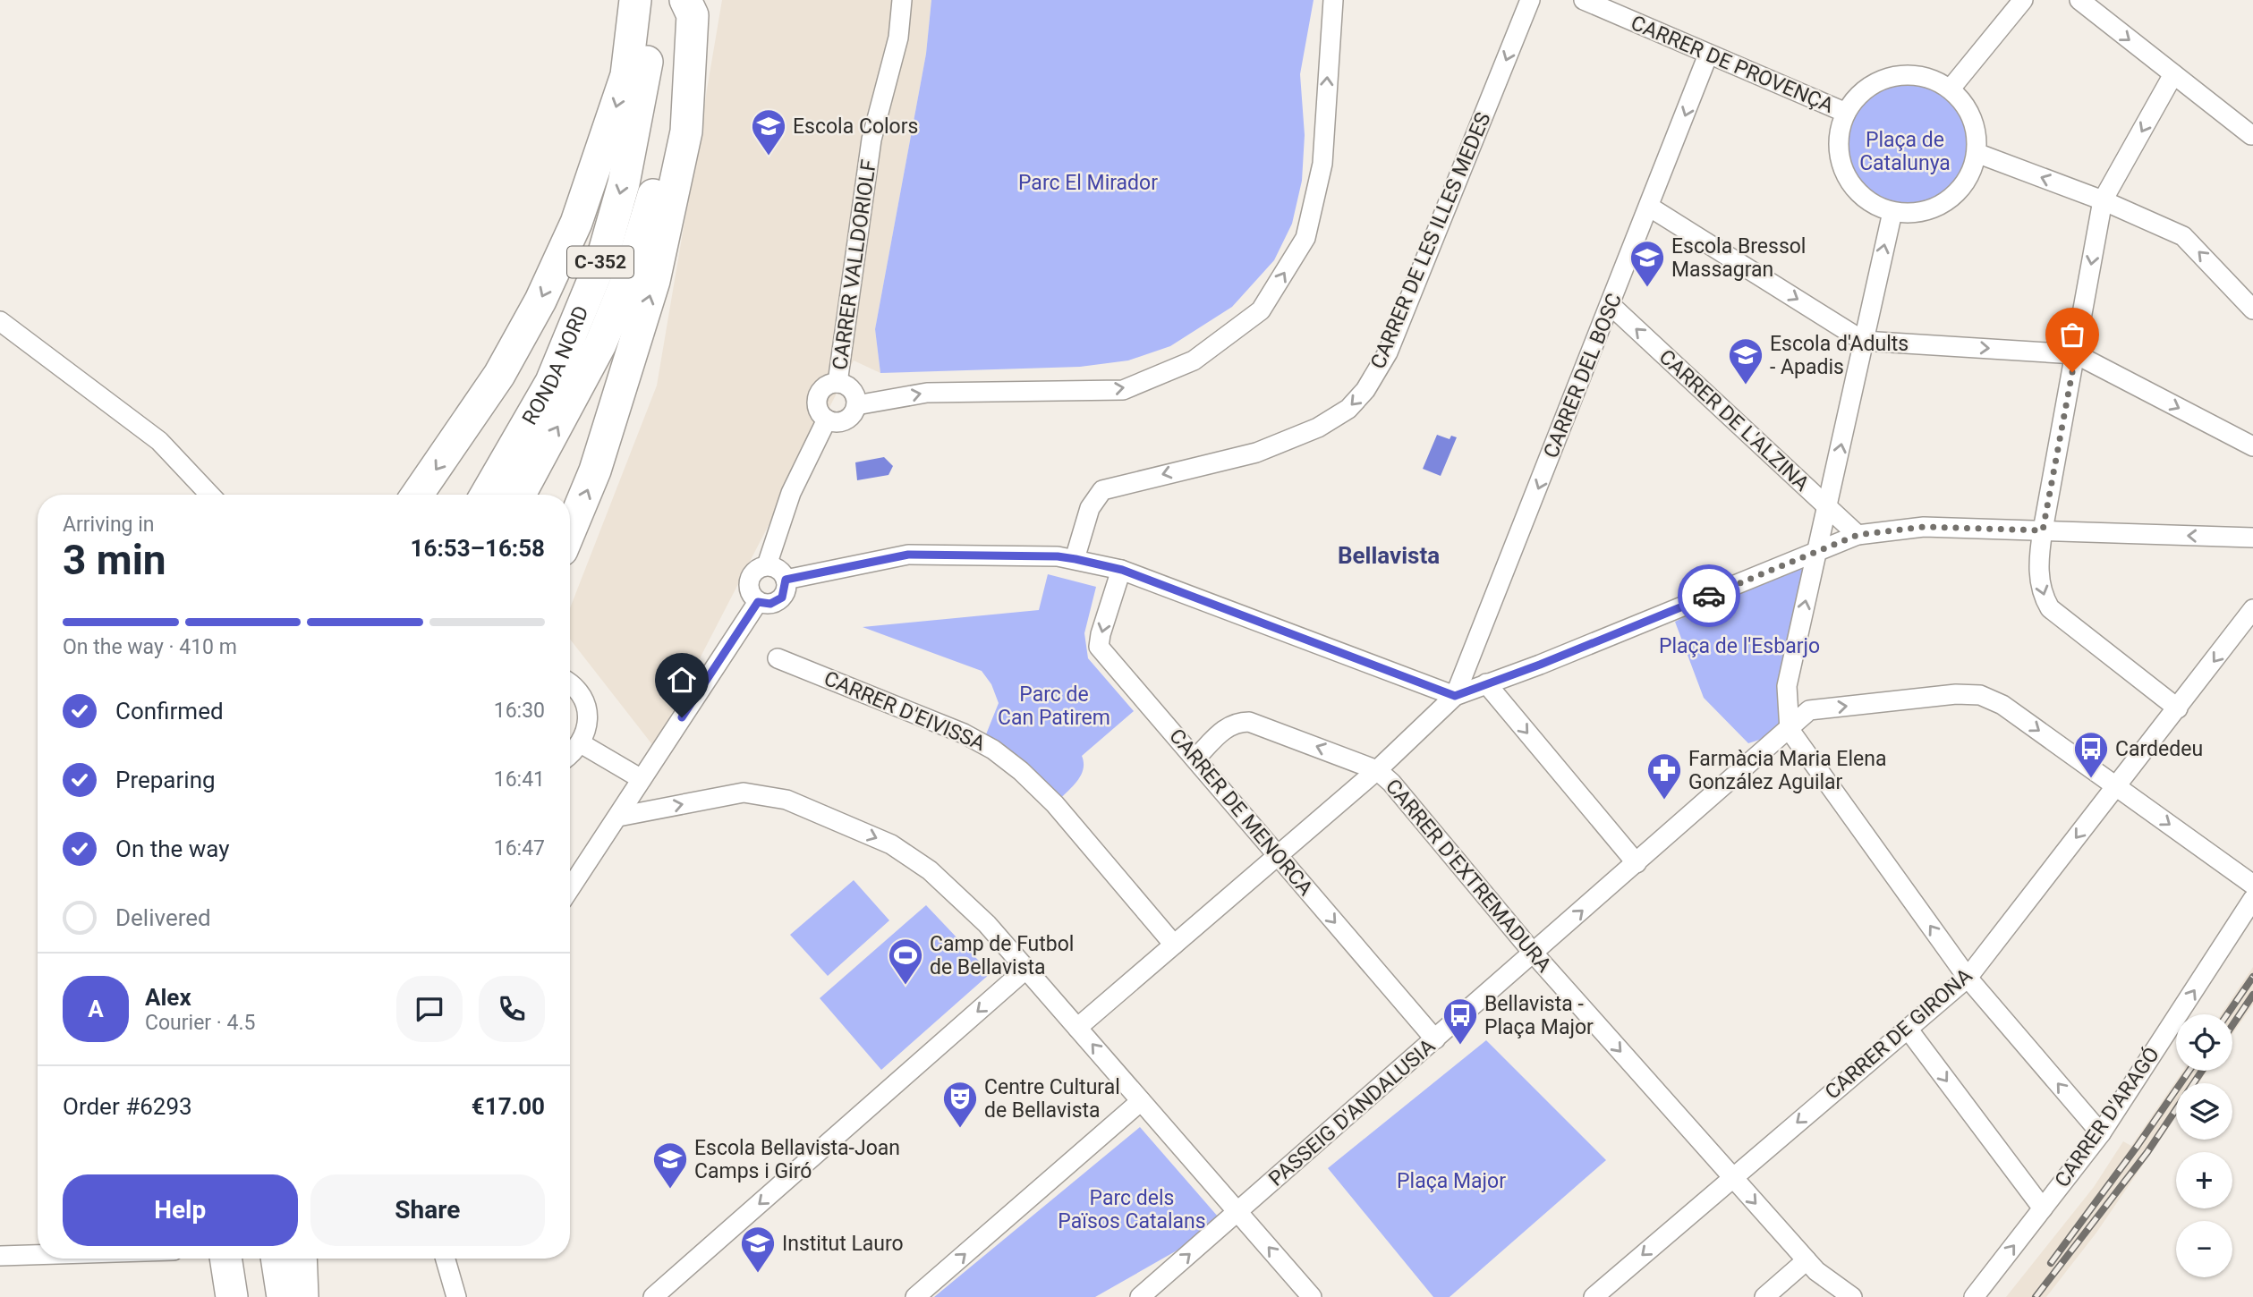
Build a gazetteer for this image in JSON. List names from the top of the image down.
{
  "streets": {
    "highway": ["C-352", "RONDA NORD"],
    "street": [
      "CARRER DE PROVENÇA",
      "CARRER DE LES ILLES MEDES",
      "CARRER VALLDORIOLF",
      "CARRER DEL BOSC",
      "CARRER DE L'ALZINA",
      "CARRER D'EIVISSA",
      "CARRER DE MENORCA",
      "CARRER D'EXTREMADURA",
      "CARRER DE GIRONA",
      "PASSEIG D'ANDALUSIA",
      "CARRER D'ARAGÓ"
    ]
  },
  "crossings": [
    ["CARRER DE PROVENÇA", "CARRER DEL BOSC"],
    ["CARRER DEL BOSC", "CARRER DE L'ALZINA"],
    ["CARRER DE MENORCA", "CARRER D'EXTREMADURA"],
    ["CARRER DE MENORCA", "PASSEIG D'ANDALUSIA"],
    ["CARRER D'EXTREMADURA", "CARRER DE GIRONA"],
    ["CARRER D'EXTREMADURA", "PASSEIG D'ANDALUSIA"],
    ["CARRER DE GIRONA", "PASSEIG D'ANDALUSIA"]
  ],
  "one_way": [
    "CARRER DE LES ILLES MEDES",
    "CARRER DEL BOSC",
    "CARRER DE MENORCA",
    "CARRER DE GIRONA",
    "CARRER D'ARAGÓ"
  ],
  "districts": ["Bellavista"],
  "parks": [
    "Plaça de Catalunya",
    "Parc El Mirador",
    "Plaça de l'Esbarjo",
    "Parc de Can Patirem",
    "Plaça Major",
    "Parc dels Països Catalans"
  ],
  "places": {
    "school or university": [
      "Escola Colors",
      "Escola Bressol Massagran",
      "Escola d'Adults - Apadis",
      "Escola Bellavista-Joan Camps i Giró",
      "Institut Lauro"
    ],
    "bus stop": ["Cardedeu", "Bellavista - Plaça Major"],
    "pharmacy": ["Farmàcia Maria Elena González Aguilar"],
    "sports": ["Camp de Futbol de Bellavista"],
    "theatre": ["Centre Cultural de Bellavista"]
  },
  "page": {
    "heading": ["3 min", "Arriving in", "16:53–16:58"],
    "panel": [
      "Alex",
      "Courier · 4.5",
      "Order #6293",
      "€17.00"
    ],
    "bar": "On the way · 410 m",
    "list": [
      ["Confirmed", "16:30"],
      ["Preparing", "16:41"],
      ["On the way", "16:47"],
      "Delivered"
    ],
    "round": "A",
    "map_buttons": ["+", "−"],
    "buttons": ["Help", "Share"]
  }
}
